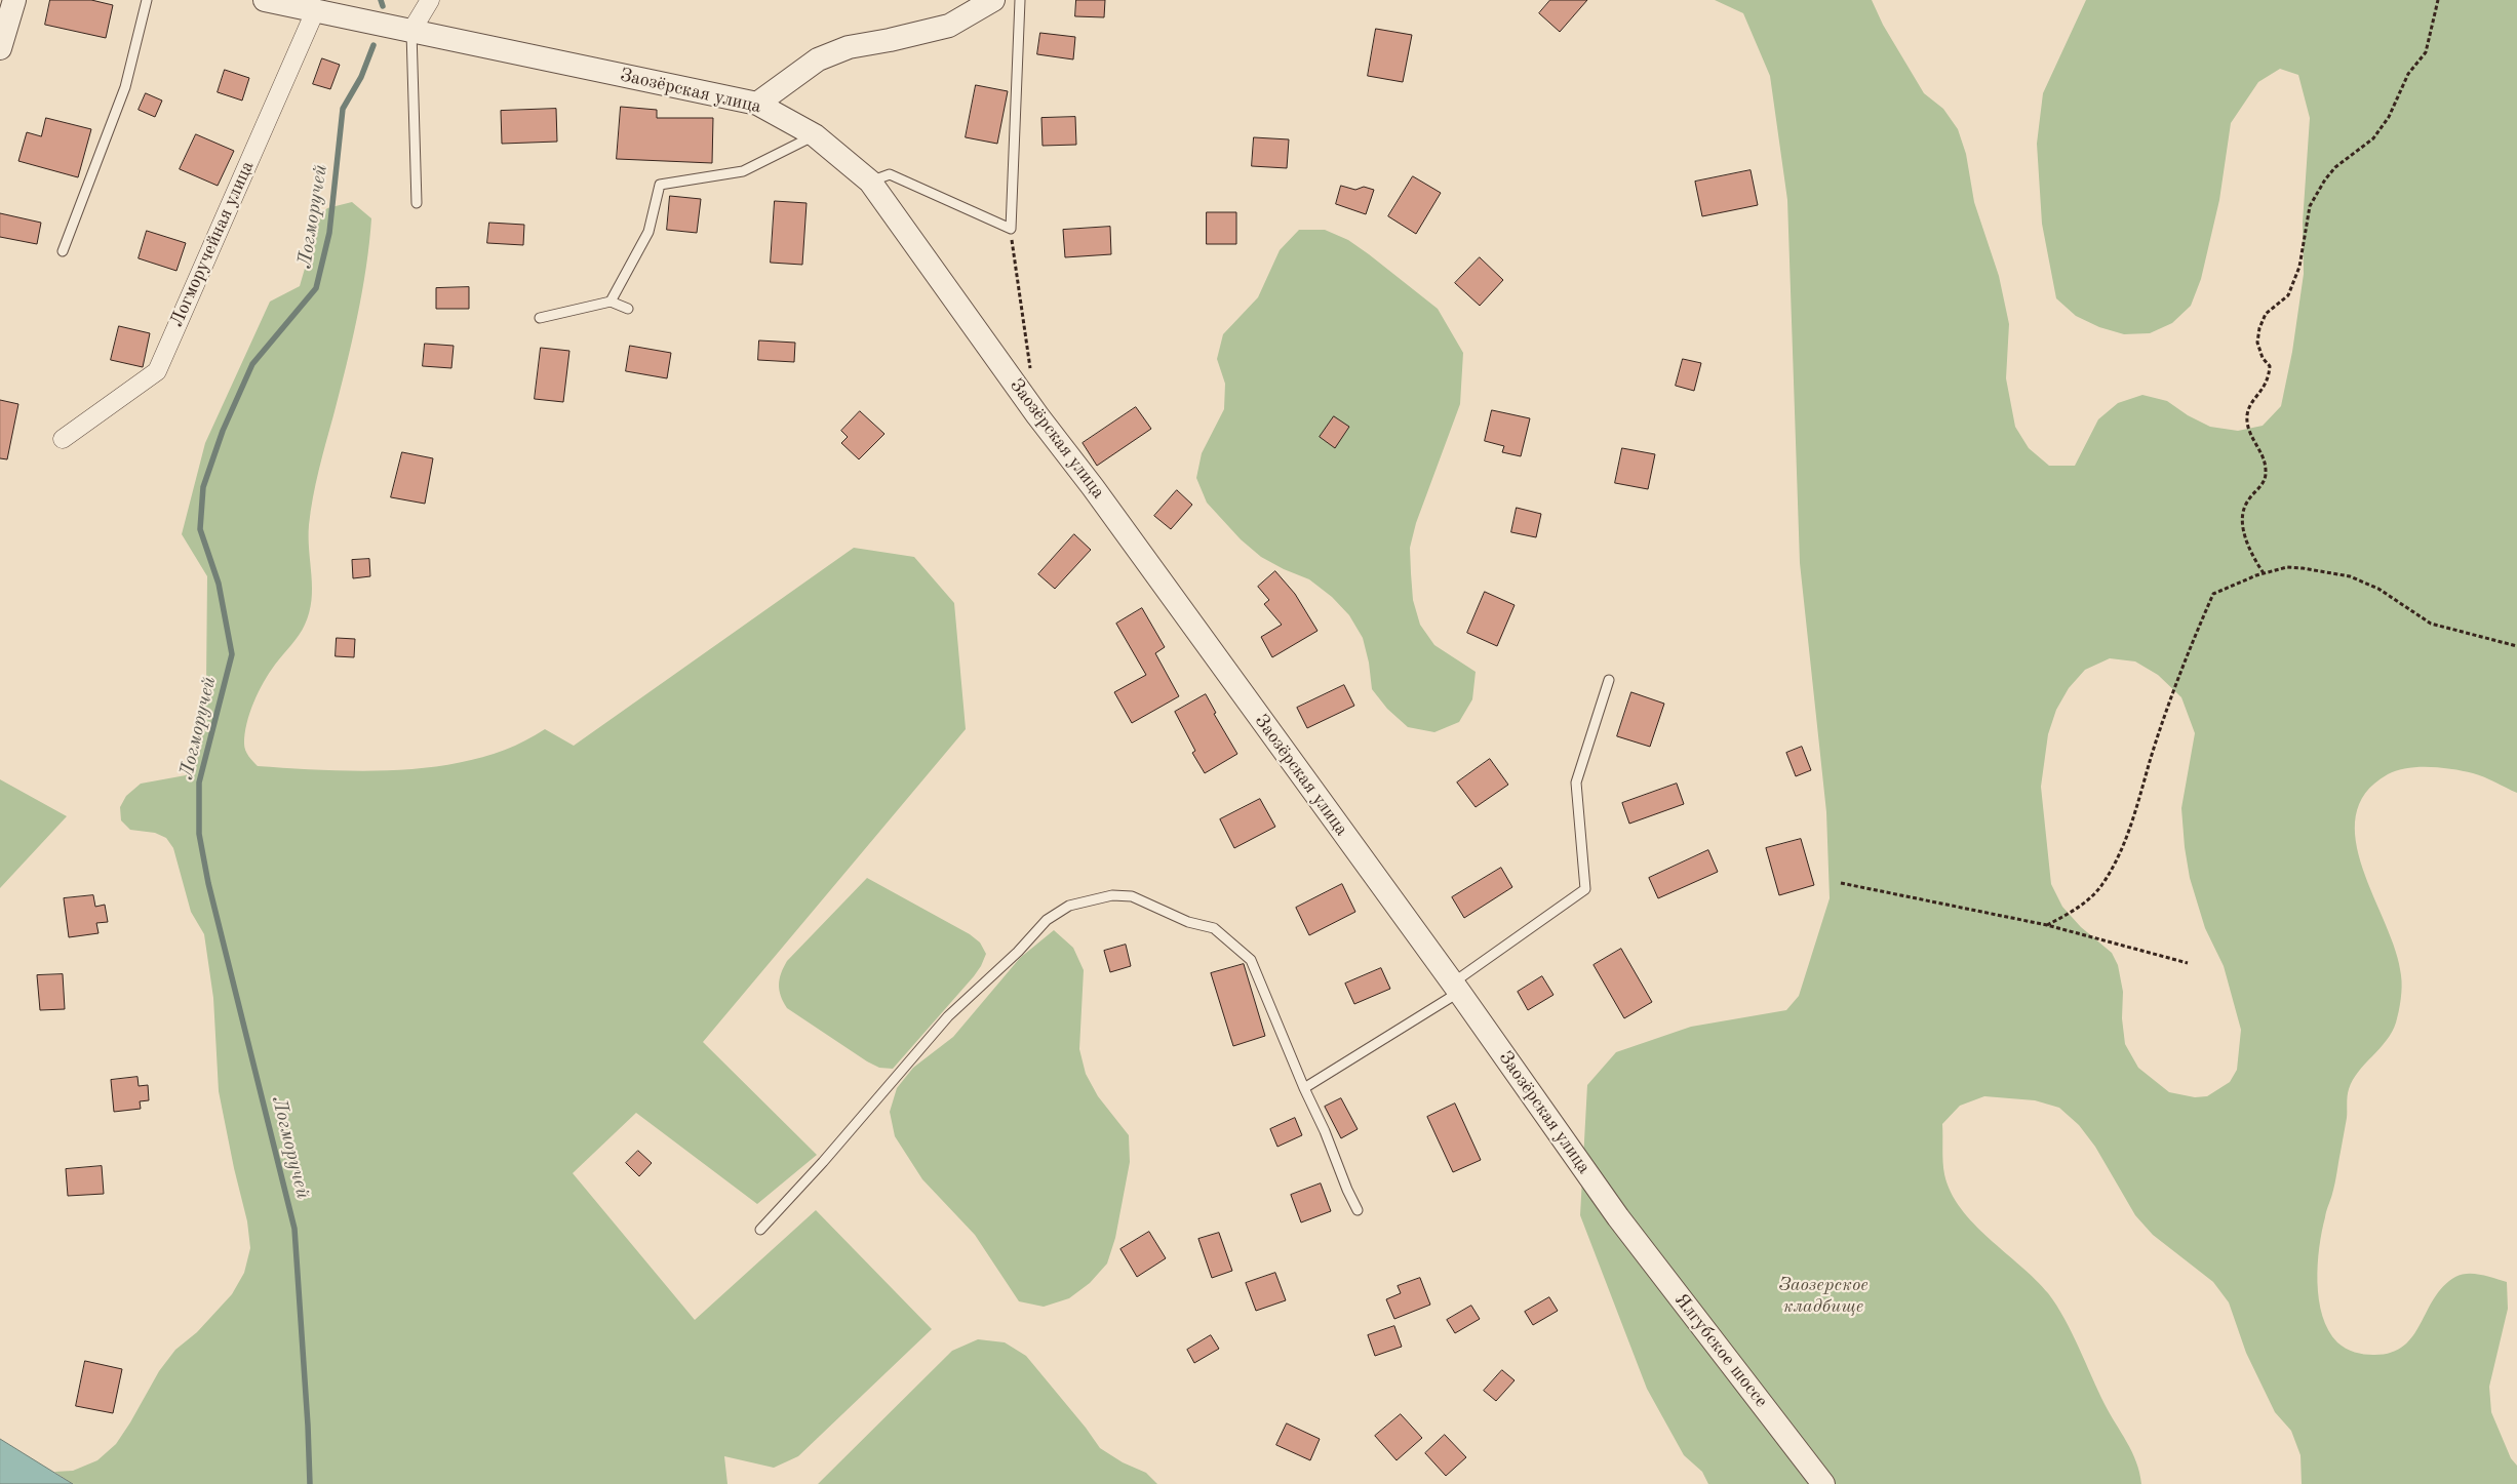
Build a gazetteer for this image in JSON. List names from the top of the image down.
{
  "streets": {
    "street": ["Заозёрская улица", "Логморучейная улица", "Ялгубское шоссе"]
  },
  "crossings": [
    ["Заозёрская улица", "Логморучейная улица"],
    ["Заозёрская улица", "Ялгубское шоссе"]
  ],
  "water": ["Логморучей"],
  "parks": ["Заозерское кладбище"]
}
